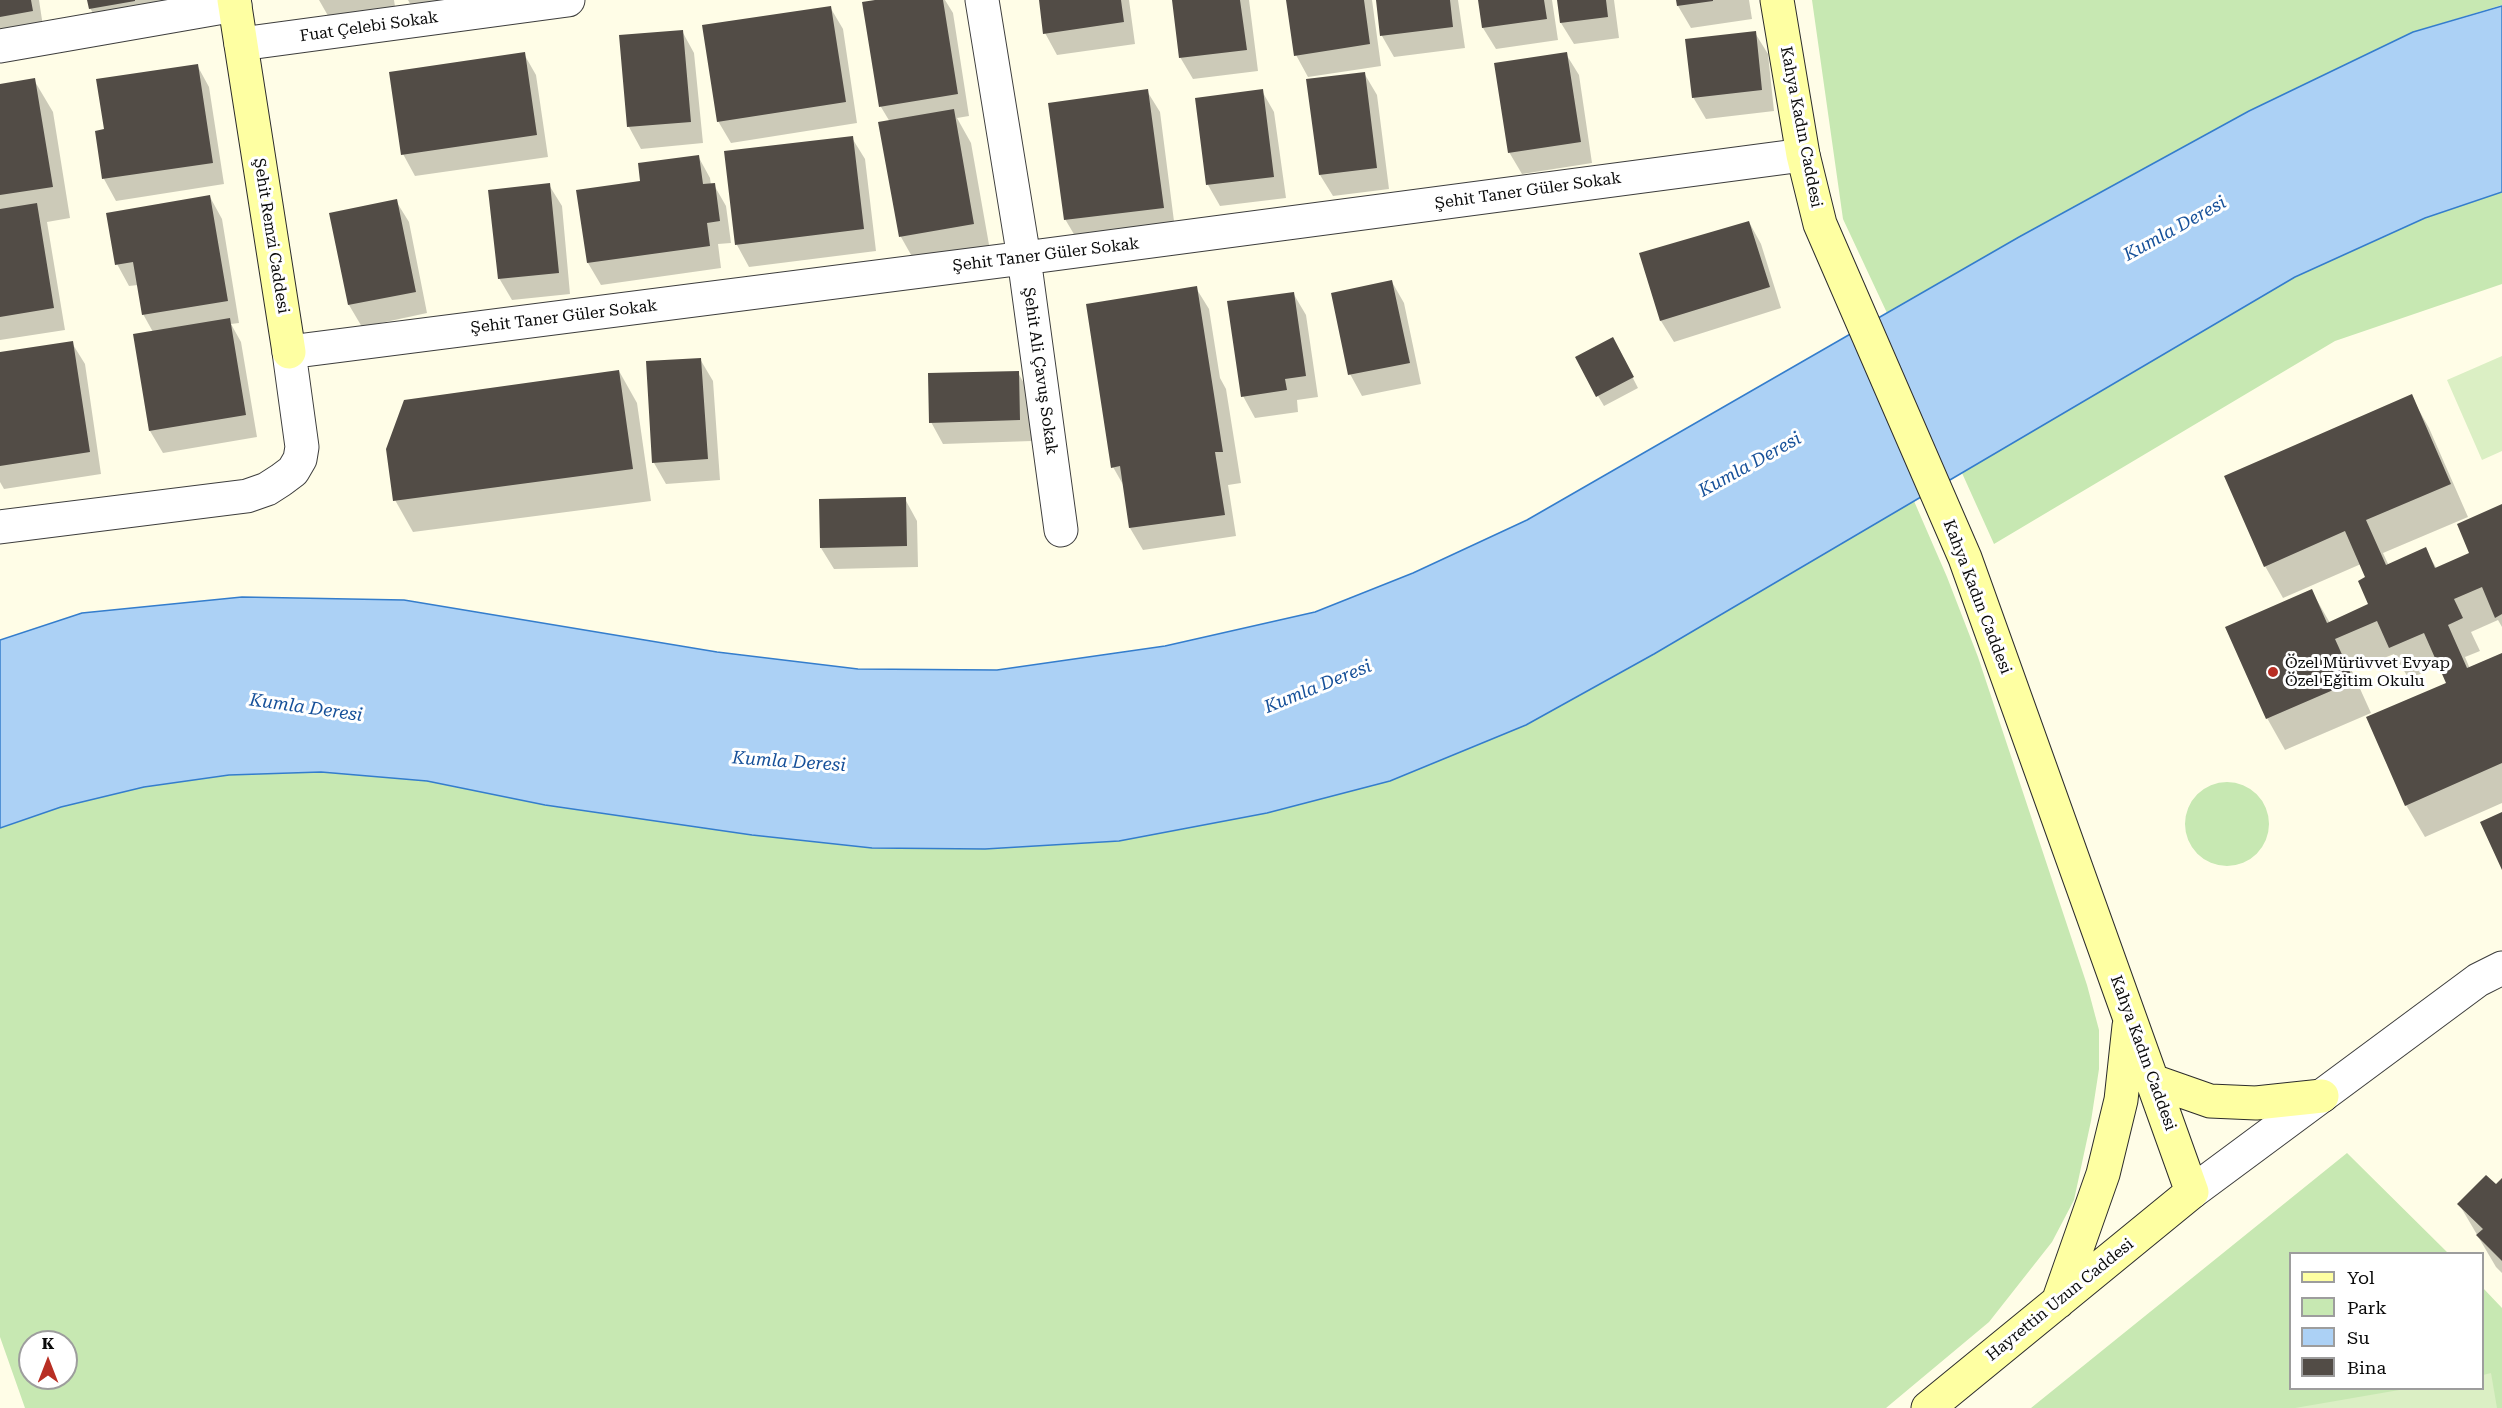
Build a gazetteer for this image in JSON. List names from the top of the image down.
{
  "streets": {
    "street": [
      "Fuat Çelebi Sokak",
      "Kahya Kadın Caddesi",
      "Şehit Taner Güler Sokak",
      "Şehit Remzi Caddesi",
      "Şehit Ali Çavuş Sokak",
      "Hayrettin Uzun Caddesi"
    ]
  },
  "crossings": [
    ["Fuat Çelebi Sokak", "Şehit Remzi Caddesi"],
    ["Kahya Kadın Caddesi", "Şehit Taner Güler Sokak"],
    ["Kahya Kadın Caddesi", "Hayrettin Uzun Caddesi"],
    ["Şehit Taner Güler Sokak", "Şehit Remzi Caddesi"],
    ["Şehit Taner Güler Sokak", "Şehit Ali Çavuş Sokak"]
  ],
  "water": ["Kumla Deresi"],
  "places": ["Özel Mürüvvet Evyap Özel Eğitim Okulu"],
  "legend": [
    "Yol",
    "Park",
    "Su",
    "Bina"
  ],
  "north": "top"
}
